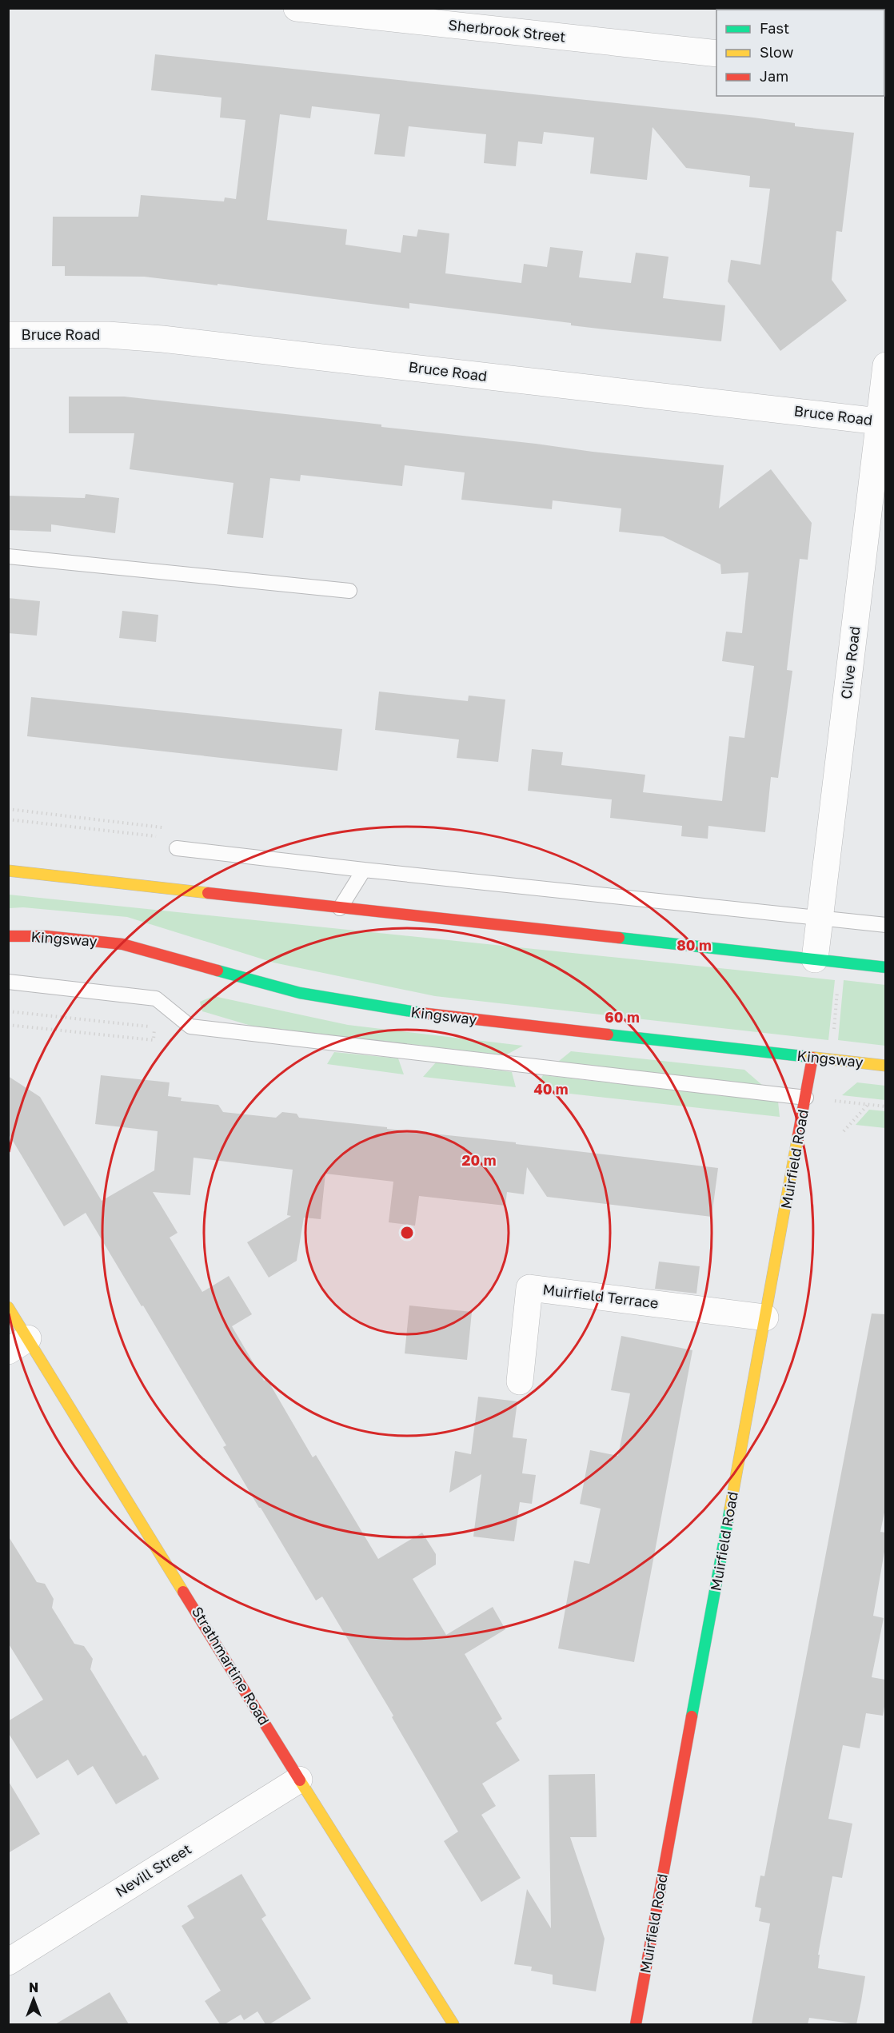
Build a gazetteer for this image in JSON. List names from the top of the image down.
{
  "streets": {
    "main road": ["Kingsway", "Muirfield Road", "Strathmartine Road"],
    "street": [
      "Sherbrook Street",
      "Bruce Road",
      "Clive Road",
      "Muirfield Terrace",
      "Nevill Street"
    ]
  },
  "crossings": [
    ["Bruce Road", "Clive Road"],
    ["Kingsway", "Muirfield Road"],
    ["Muirfield Road", "Muirfield Terrace"],
    ["Strathmartine Road", "Nevill Street"]
  ],
  "legend": ["Fast", "Slow", "Jam"],
  "north": "top",
  "rings": [
    "80 m",
    "60 m",
    "40 m",
    "20 m"
  ]
}
